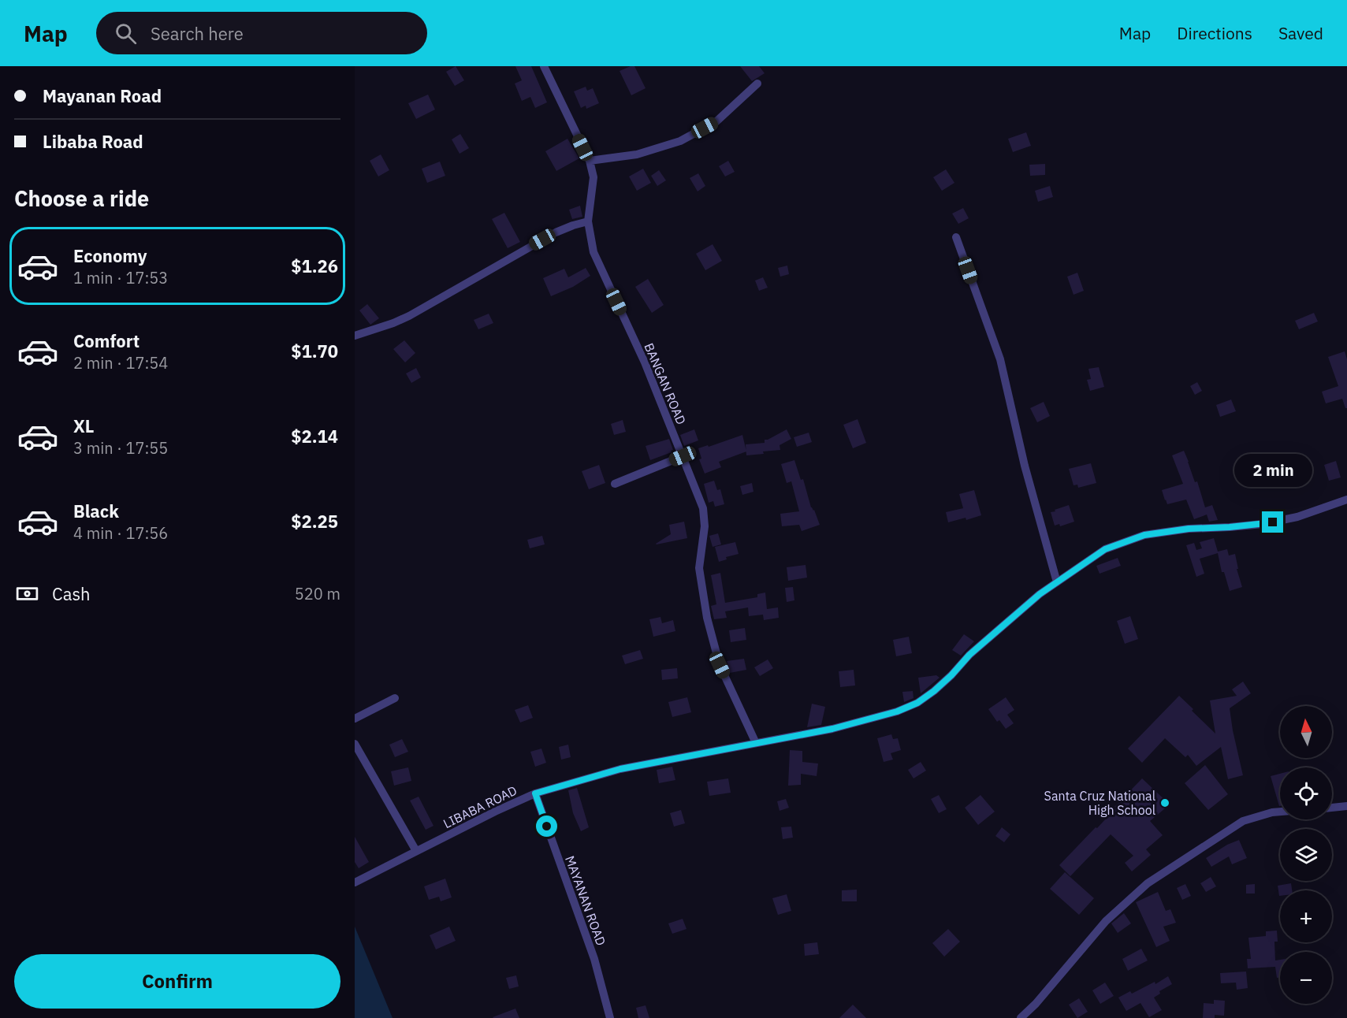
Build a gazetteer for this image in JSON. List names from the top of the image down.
{
  "streets": {
    "street": ["BANGAN ROAD", "LIBABA ROAD", "MAYANAN ROAD"]
  },
  "crossings": [
    ["BANGAN ROAD", "LIBABA ROAD"],
    ["LIBABA ROAD", "MAYANAN ROAD"]
  ],
  "places": ["Santa Cruz National High School"],
  "north": "top",
  "page": {
    "header": "Map",
    "search": "Search here",
    "nav": ["Map", "Directions", "Saved"],
    "banner": ["Mayanan Road", "Libaba Road"],
    "heading": "Choose a ride",
    "list": [
      {
        "name": "Economy",
        "note": "1 min · 17:53",
        "value": "$1.26"
      },
      {
        "name": "Comfort",
        "note": "2 min · 17:54",
        "value": "$1.70"
      },
      {
        "name": "XL",
        "note": "3 min · 17:55",
        "value": "$2.14"
      },
      {
        "name": "Black",
        "note": "4 min · 17:56",
        "value": "$2.25"
      }
    ],
    "bubble": "2 min",
    "pay": ["Cash", "520 m"],
    "map_buttons": ["+", "−"],
    "buttons": "Confirm"
  }
}
